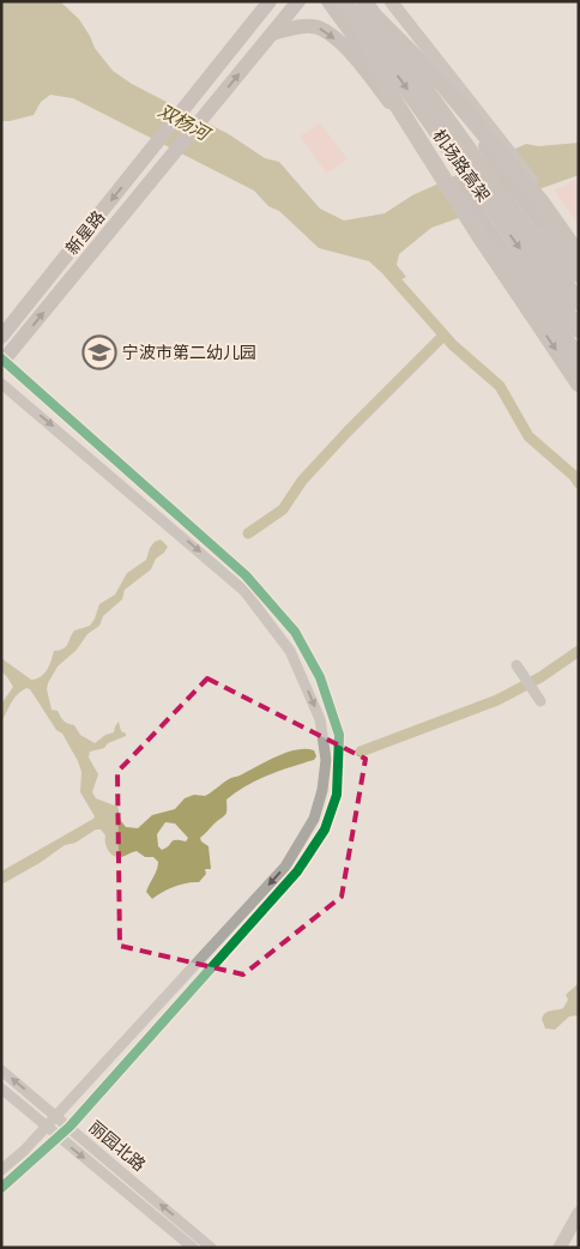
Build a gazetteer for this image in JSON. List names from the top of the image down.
{
  "streets": {
    "highway": ["机场路高架"],
    "main road": ["新星路"],
    "street": ["丽园北路"]
  },
  "water": ["双杨河"],
  "places": {
    "school or university": ["宁波市第二幼儿园"]
  }
}
